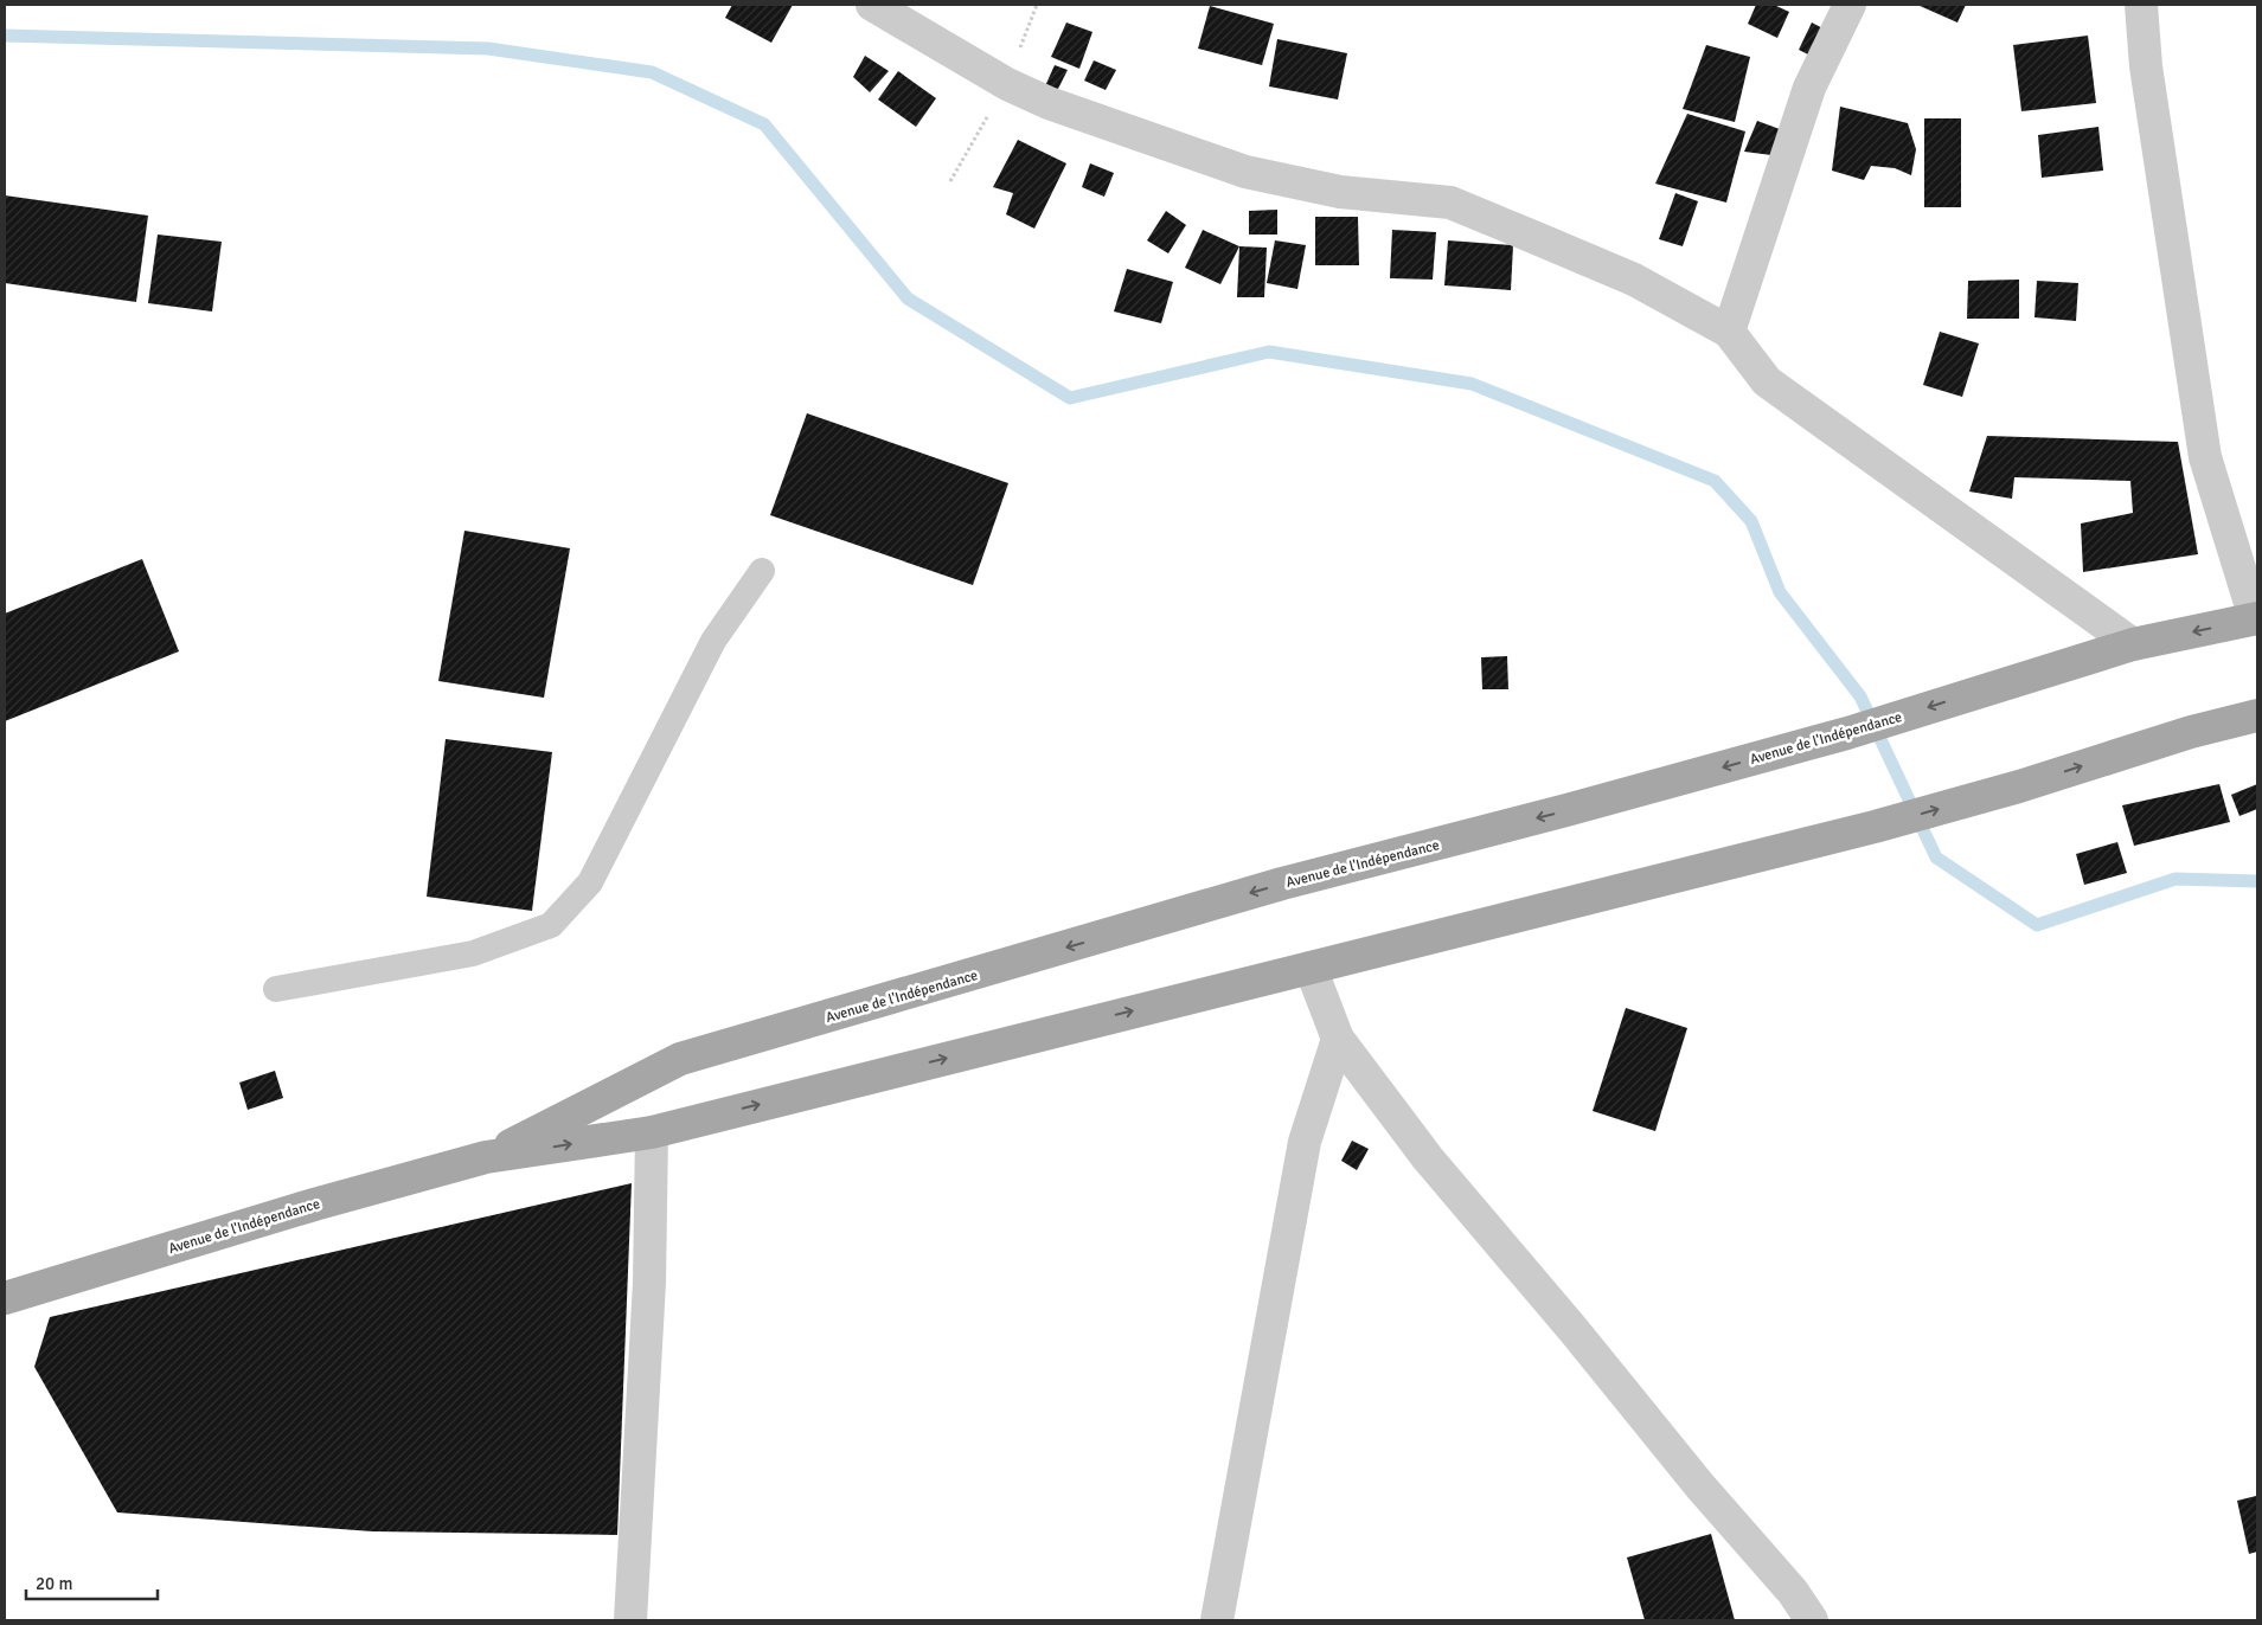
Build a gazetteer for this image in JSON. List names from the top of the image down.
{
  "streets": {
    "main road": ["Avenue de l'Indépendance"]
  },
  "scale_bar": "20 m"
}
